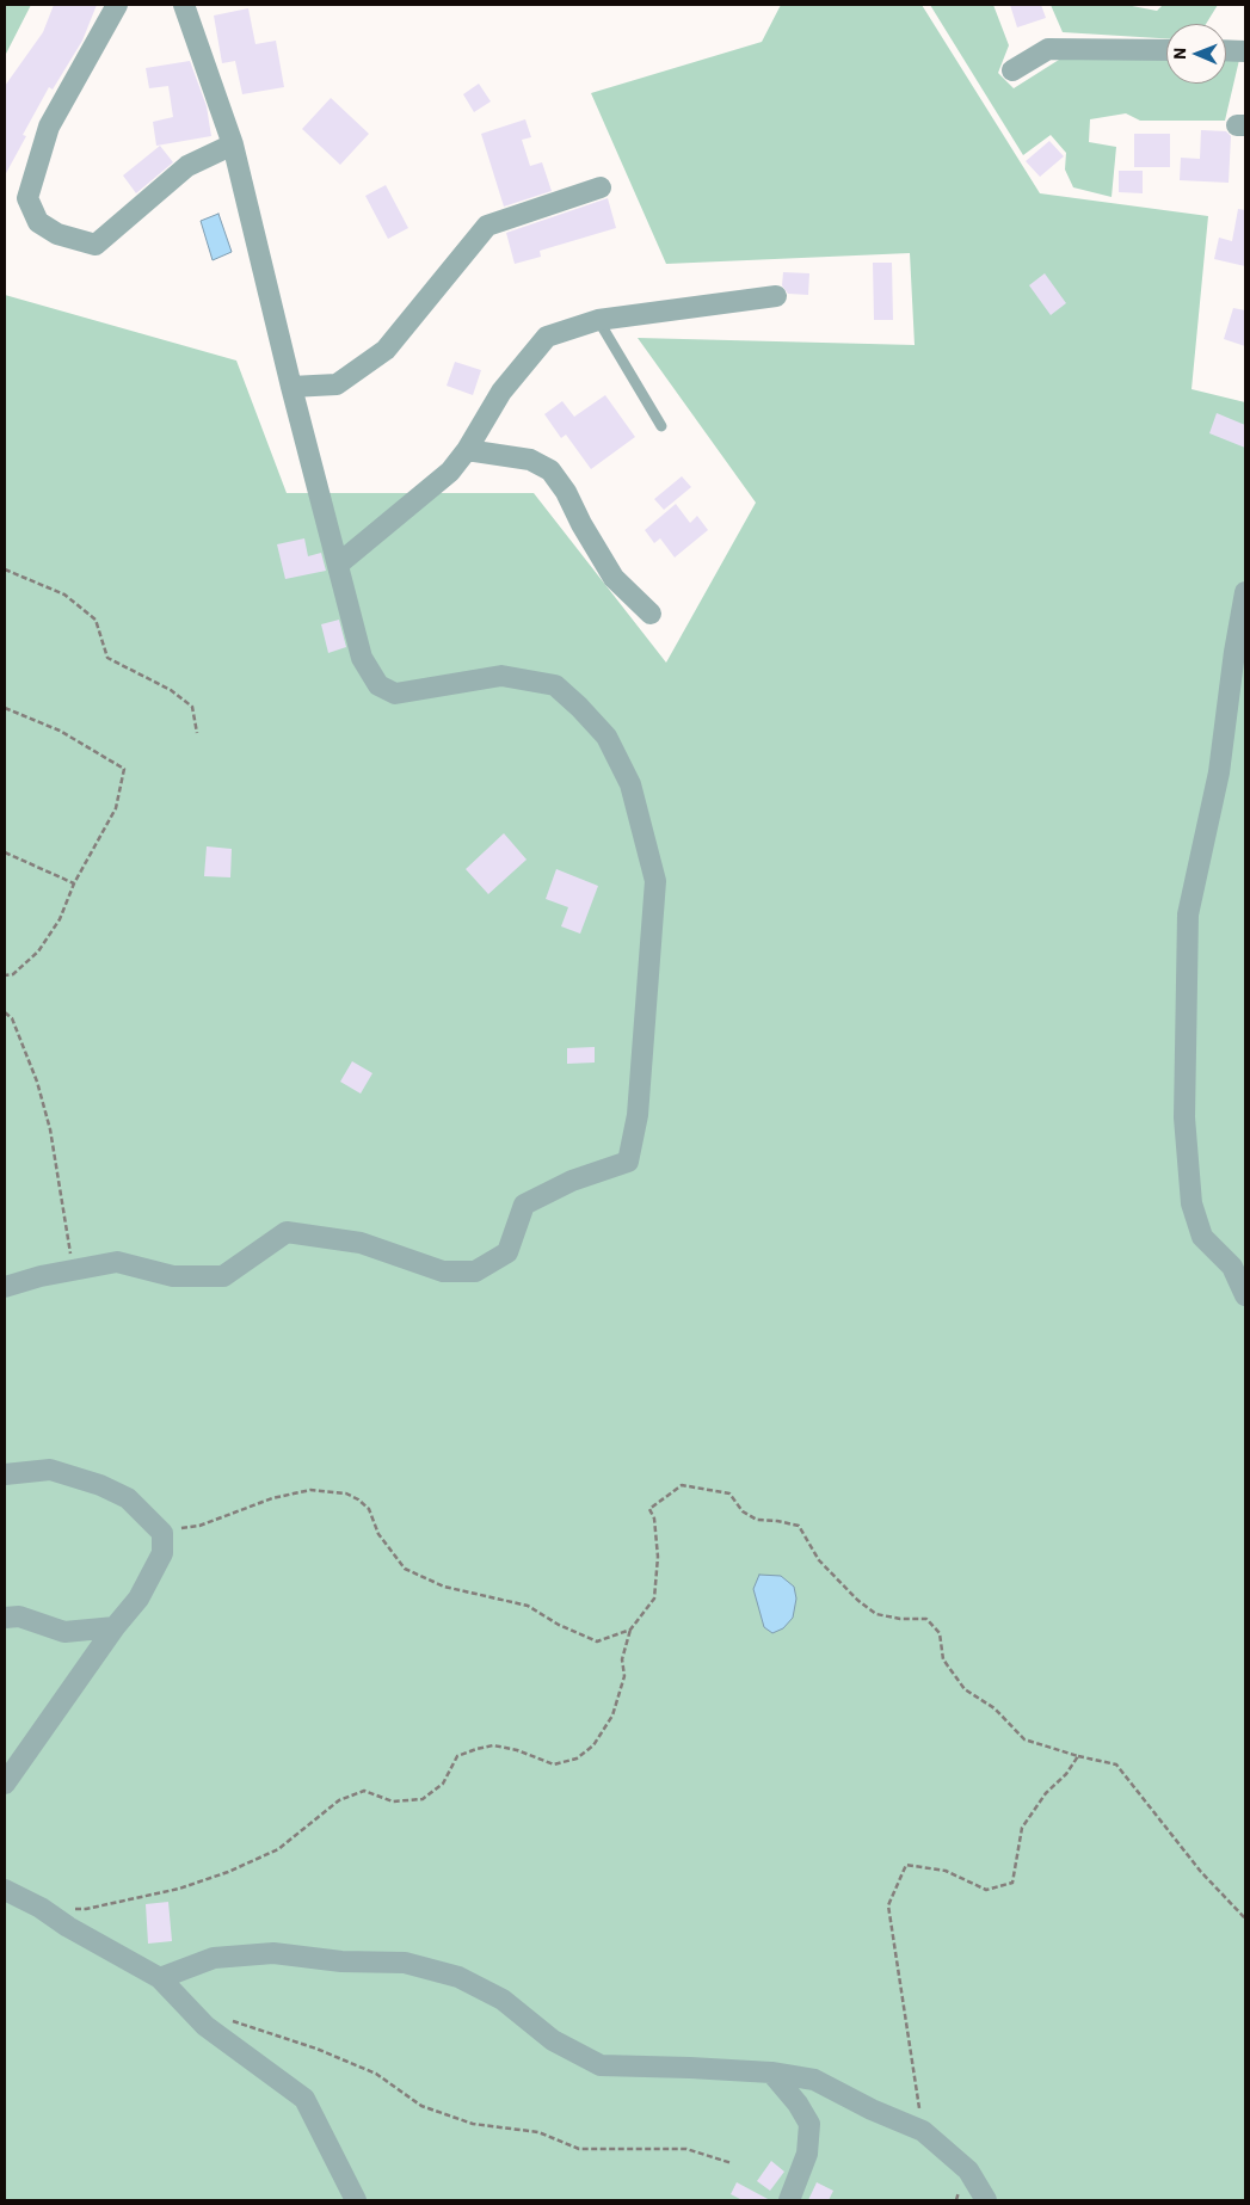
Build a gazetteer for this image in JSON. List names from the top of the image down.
{
  "north": "left"
}
